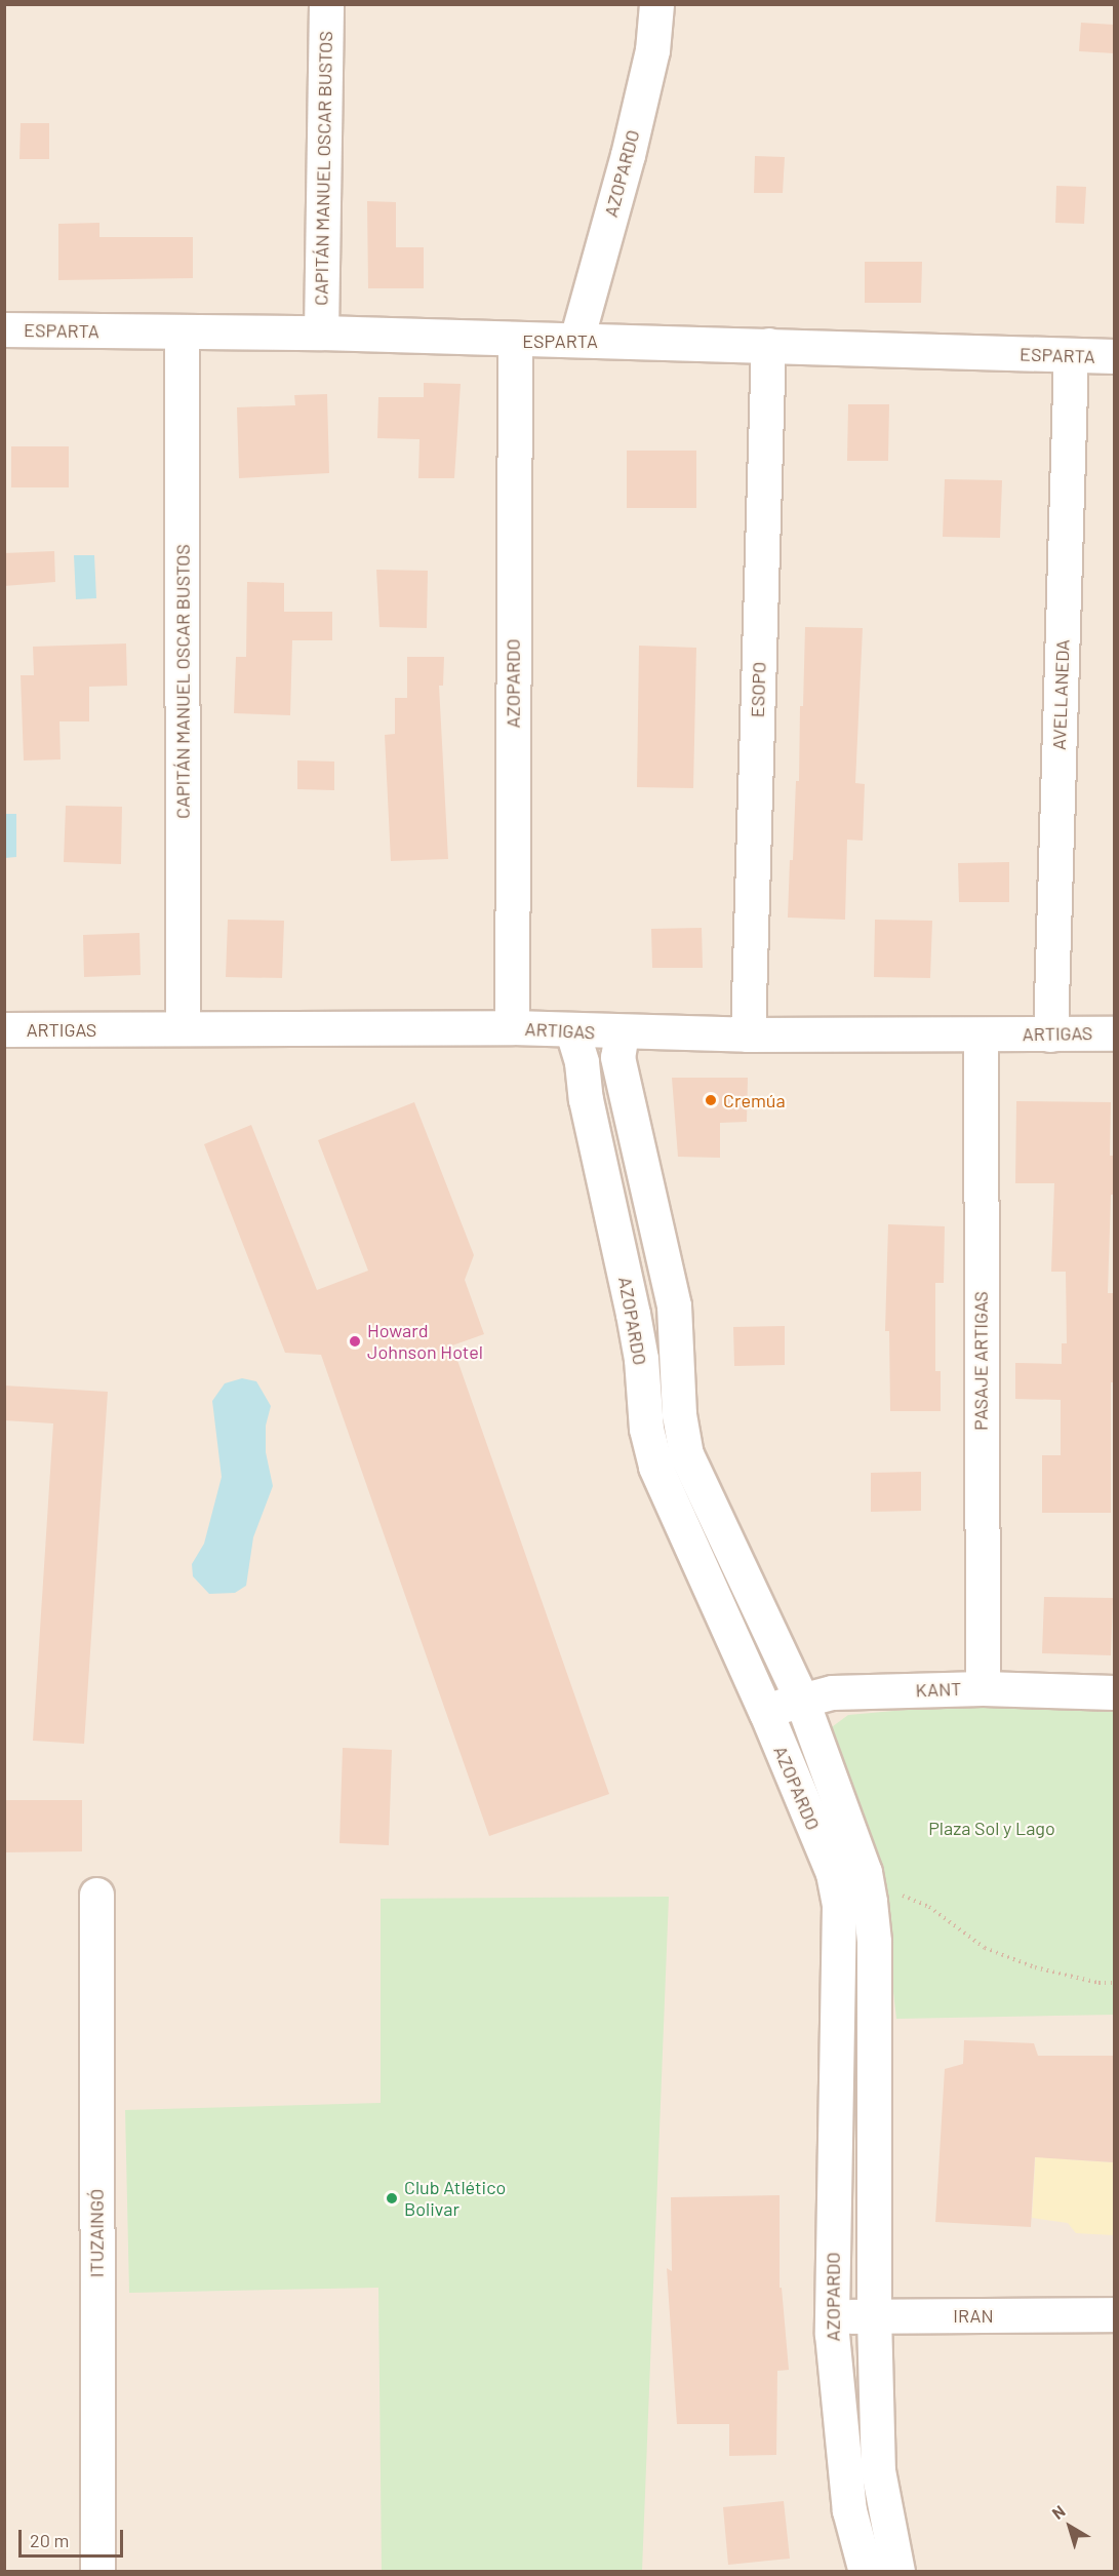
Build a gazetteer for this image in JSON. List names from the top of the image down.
{
  "streets": {
    "street": [
      "CAPITÁN MANUEL OSCAR BUSTOS",
      "AZOPARDO",
      "ESPARTA",
      "ESOPO",
      "AVELLANEDA",
      "ARTIGAS",
      "PASAJE ARTIGAS",
      "KANT",
      "ITUZAINGÓ",
      "IRAN"
    ]
  },
  "crossings": [
    ["CAPITÁN MANUEL OSCAR BUSTOS", "ESPARTA"],
    ["CAPITÁN MANUEL OSCAR BUSTOS", "ARTIGAS"],
    ["AZOPARDO", "ESPARTA"],
    ["AZOPARDO", "ARTIGAS"],
    ["AZOPARDO", "KANT"],
    ["AZOPARDO", "IRAN"],
    ["ESPARTA", "ESOPO"],
    ["ESPARTA", "AVELLANEDA"],
    ["ESOPO", "ARTIGAS"],
    ["AVELLANEDA", "ARTIGAS"],
    ["ARTIGAS", "PASAJE ARTIGAS"],
    ["PASAJE ARTIGAS", "KANT"]
  ],
  "parks": ["Plaza Sol y Lago"],
  "places": ["Cremúa", "Howard Johnson Hotel", "Club Atlético Bolivar"],
  "scale_bar": "20 m",
  "north": "top left"
}
